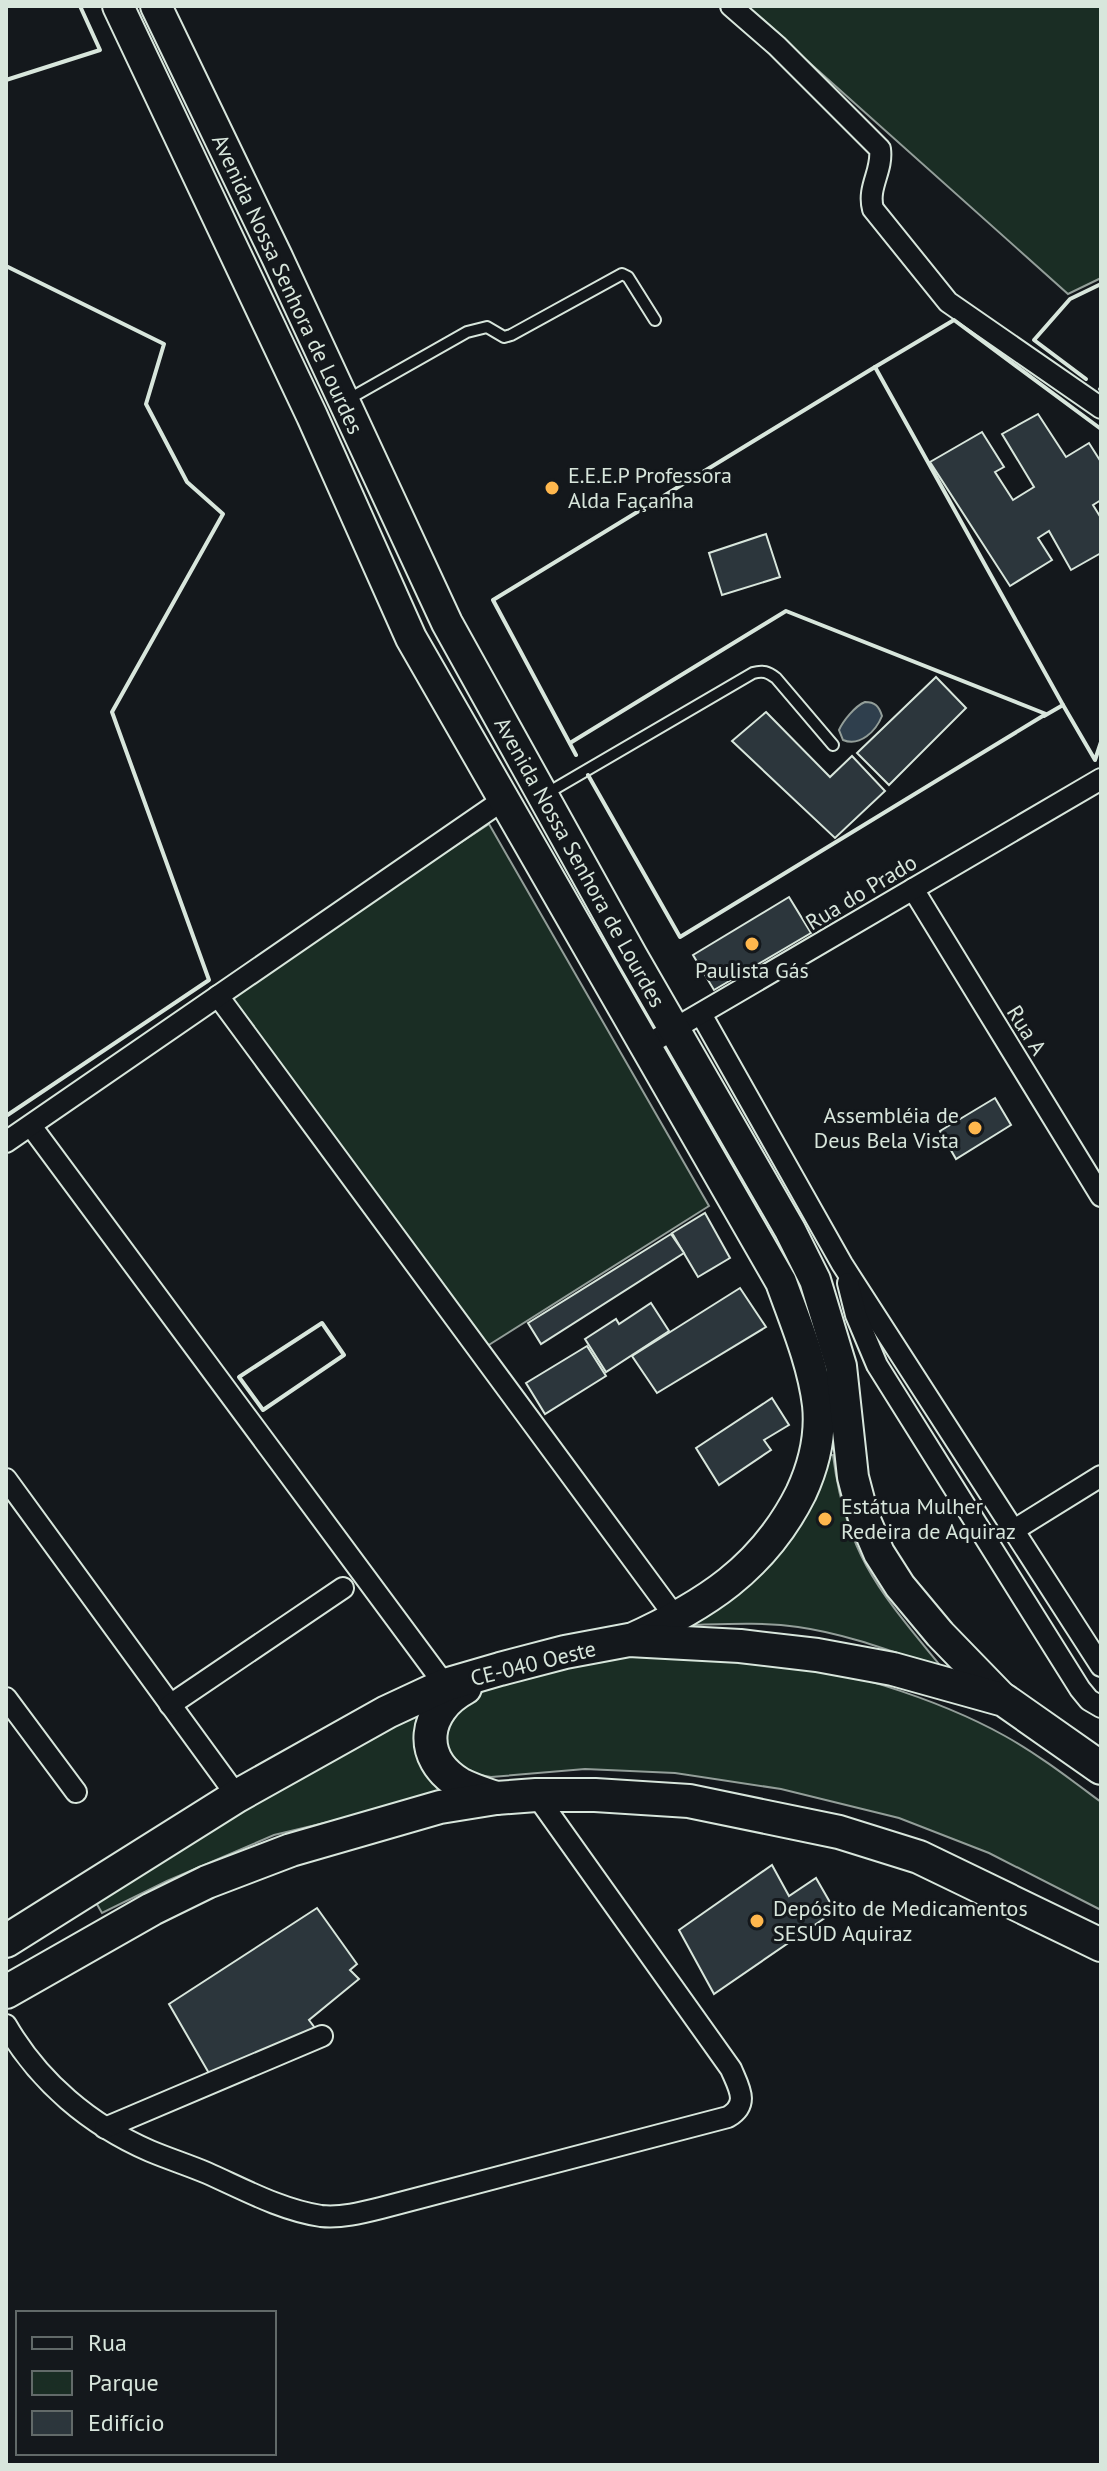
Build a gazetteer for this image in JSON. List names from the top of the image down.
{
  "streets": {
    "highway": ["CE-040 Oeste"],
    "main road": ["Avenida Nossa Senhora de Lourdes"],
    "street": ["Rua do Prado", "Rua A"]
  },
  "crossings": [
    ["Avenida Nossa Senhora de Lourdes", "Rua do Prado"],
    ["Avenida Nossa Senhora de Lourdes", "CE-040 Oeste"],
    ["Rua do Prado", "Rua A"]
  ],
  "places": [
    "E.E.E.P Professora Alda Façanha",
    "Paulista Gás",
    "Assembléia de Deus Bela Vista",
    "Estátua Mulher Redeira de Aquiraz",
    "Depósito de Medicamentos SESUD Aquiraz"
  ],
  "legend": ["Rua", "Parque", "Edifício"]
}
